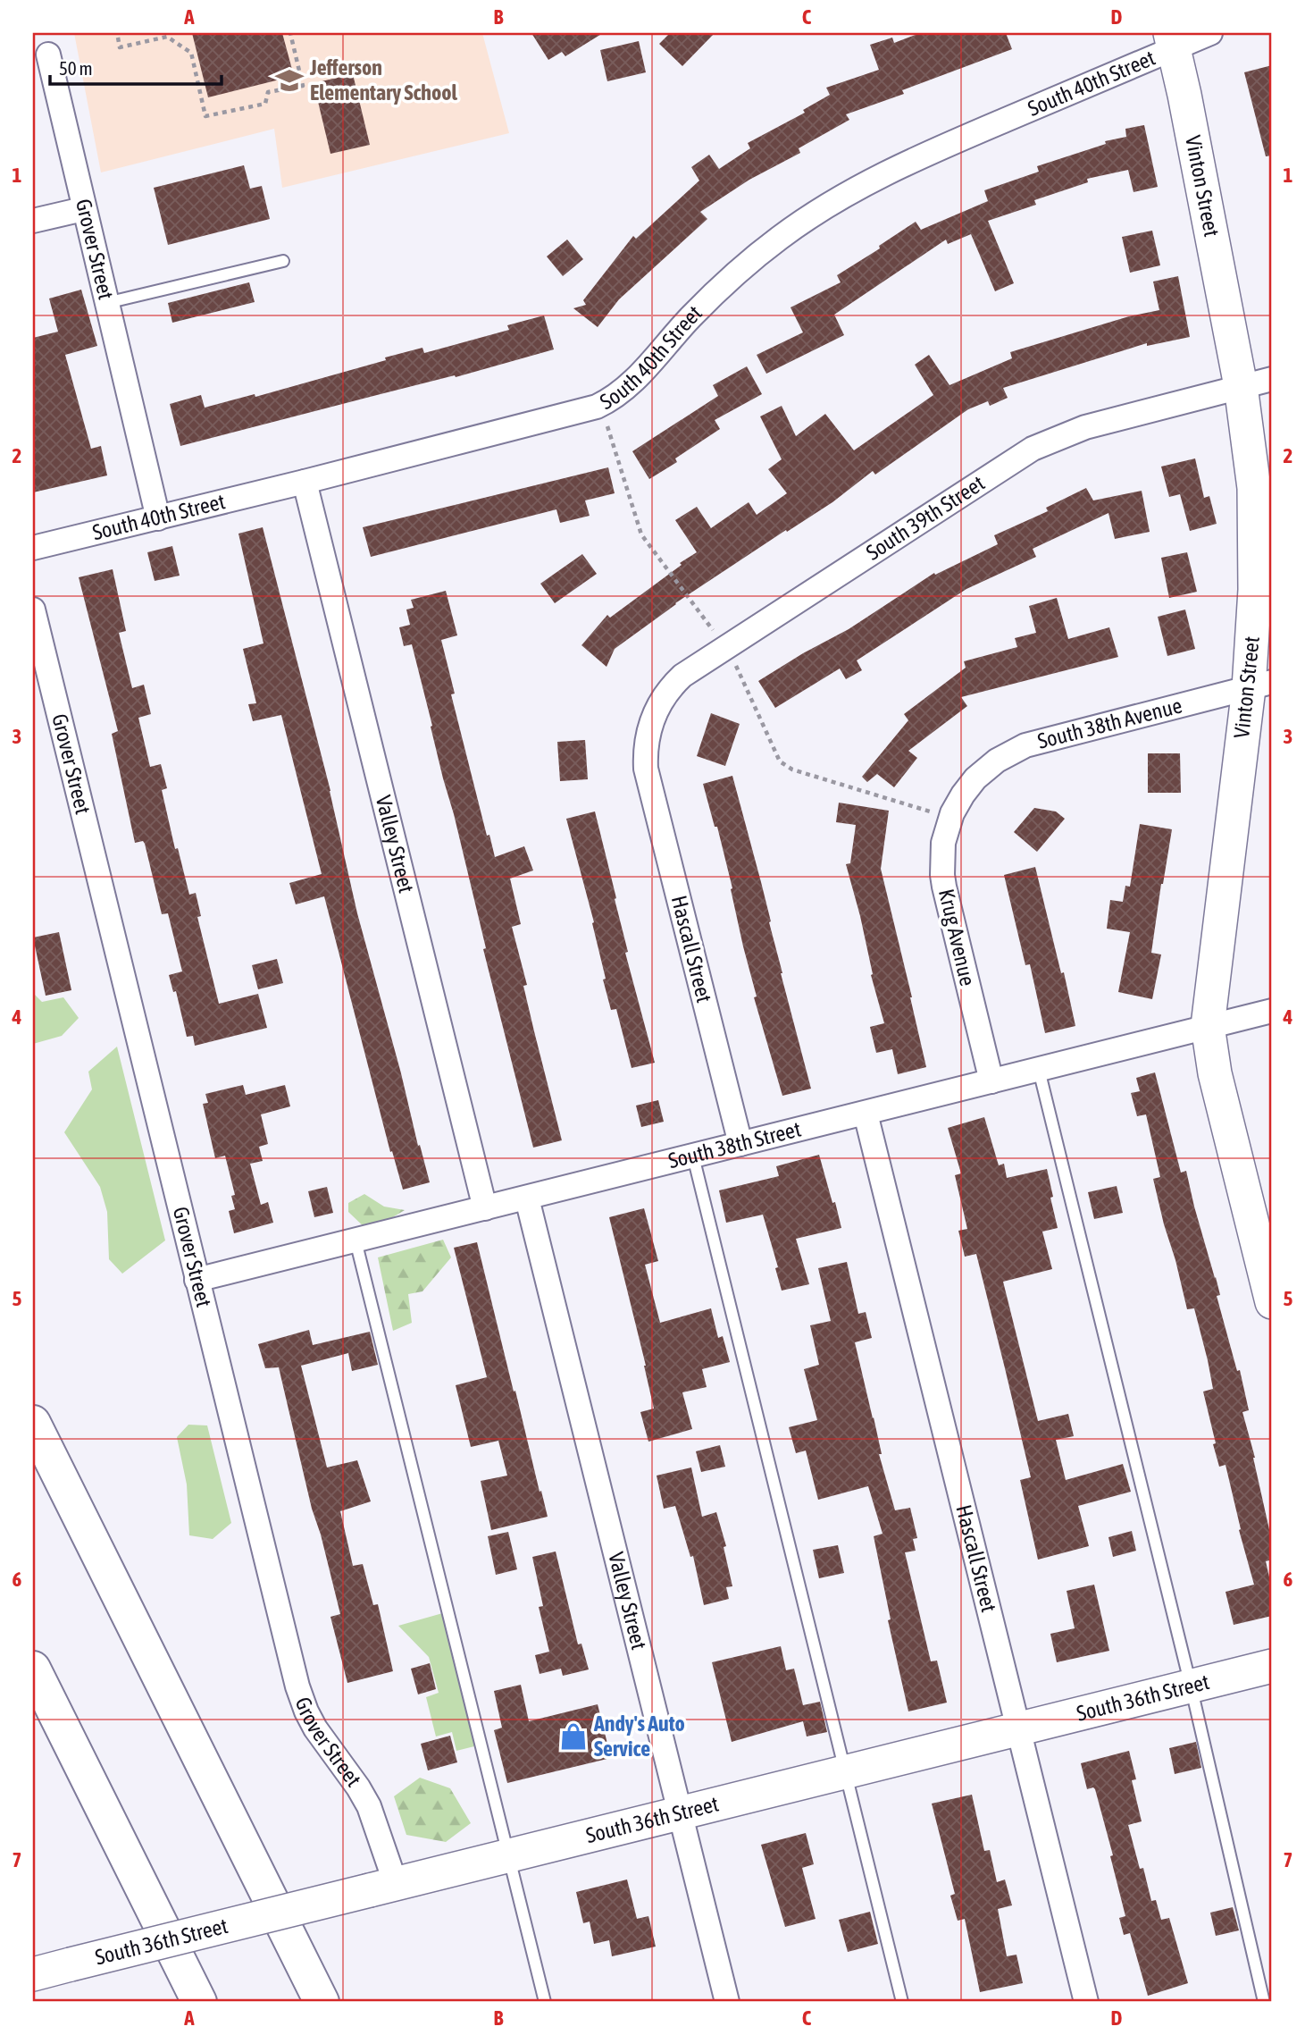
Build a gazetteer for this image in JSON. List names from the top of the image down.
{
  "streets": {
    "street": [
      "South 40th Street",
      "Vinton Street",
      "Grover Street",
      "South 39th Street",
      "South 38th Avenue",
      "Valley Street",
      "Krug Avenue",
      "Hascall Street",
      "South 38th Street",
      "South 36th Street"
    ]
  },
  "crossings": [
    ["South 40th Street", "Vinton Street"],
    ["South 40th Street", "Grover Street"],
    ["South 40th Street", "Valley Street"],
    ["Vinton Street", "South 39th Street"],
    ["Vinton Street", "South 38th Avenue"],
    ["Vinton Street", "South 38th Street"],
    ["Grover Street", "South 38th Street"],
    ["Grover Street", "South 36th Street"],
    ["South 39th Street", "Hascall Street"],
    ["South 38th Avenue", "Krug Avenue"],
    ["Valley Street", "South 38th Street"],
    ["Valley Street", "South 36th Street"],
    ["Krug Avenue", "South 38th Street"],
    ["Hascall Street", "South 38th Street"],
    ["Hascall Street", "South 36th Street"]
  ],
  "places": {
    "school or university": ["Jefferson Elementary School"],
    "shop": ["Andy's Auto Service"]
  },
  "scale_bar": "50 m",
  "grid": {
    "columns": [
      "A",
      "B",
      "C",
      "D"
    ],
    "rows": [
      "1",
      "2",
      "3",
      "4",
      "5",
      "6",
      "7"
    ]
  }
}
